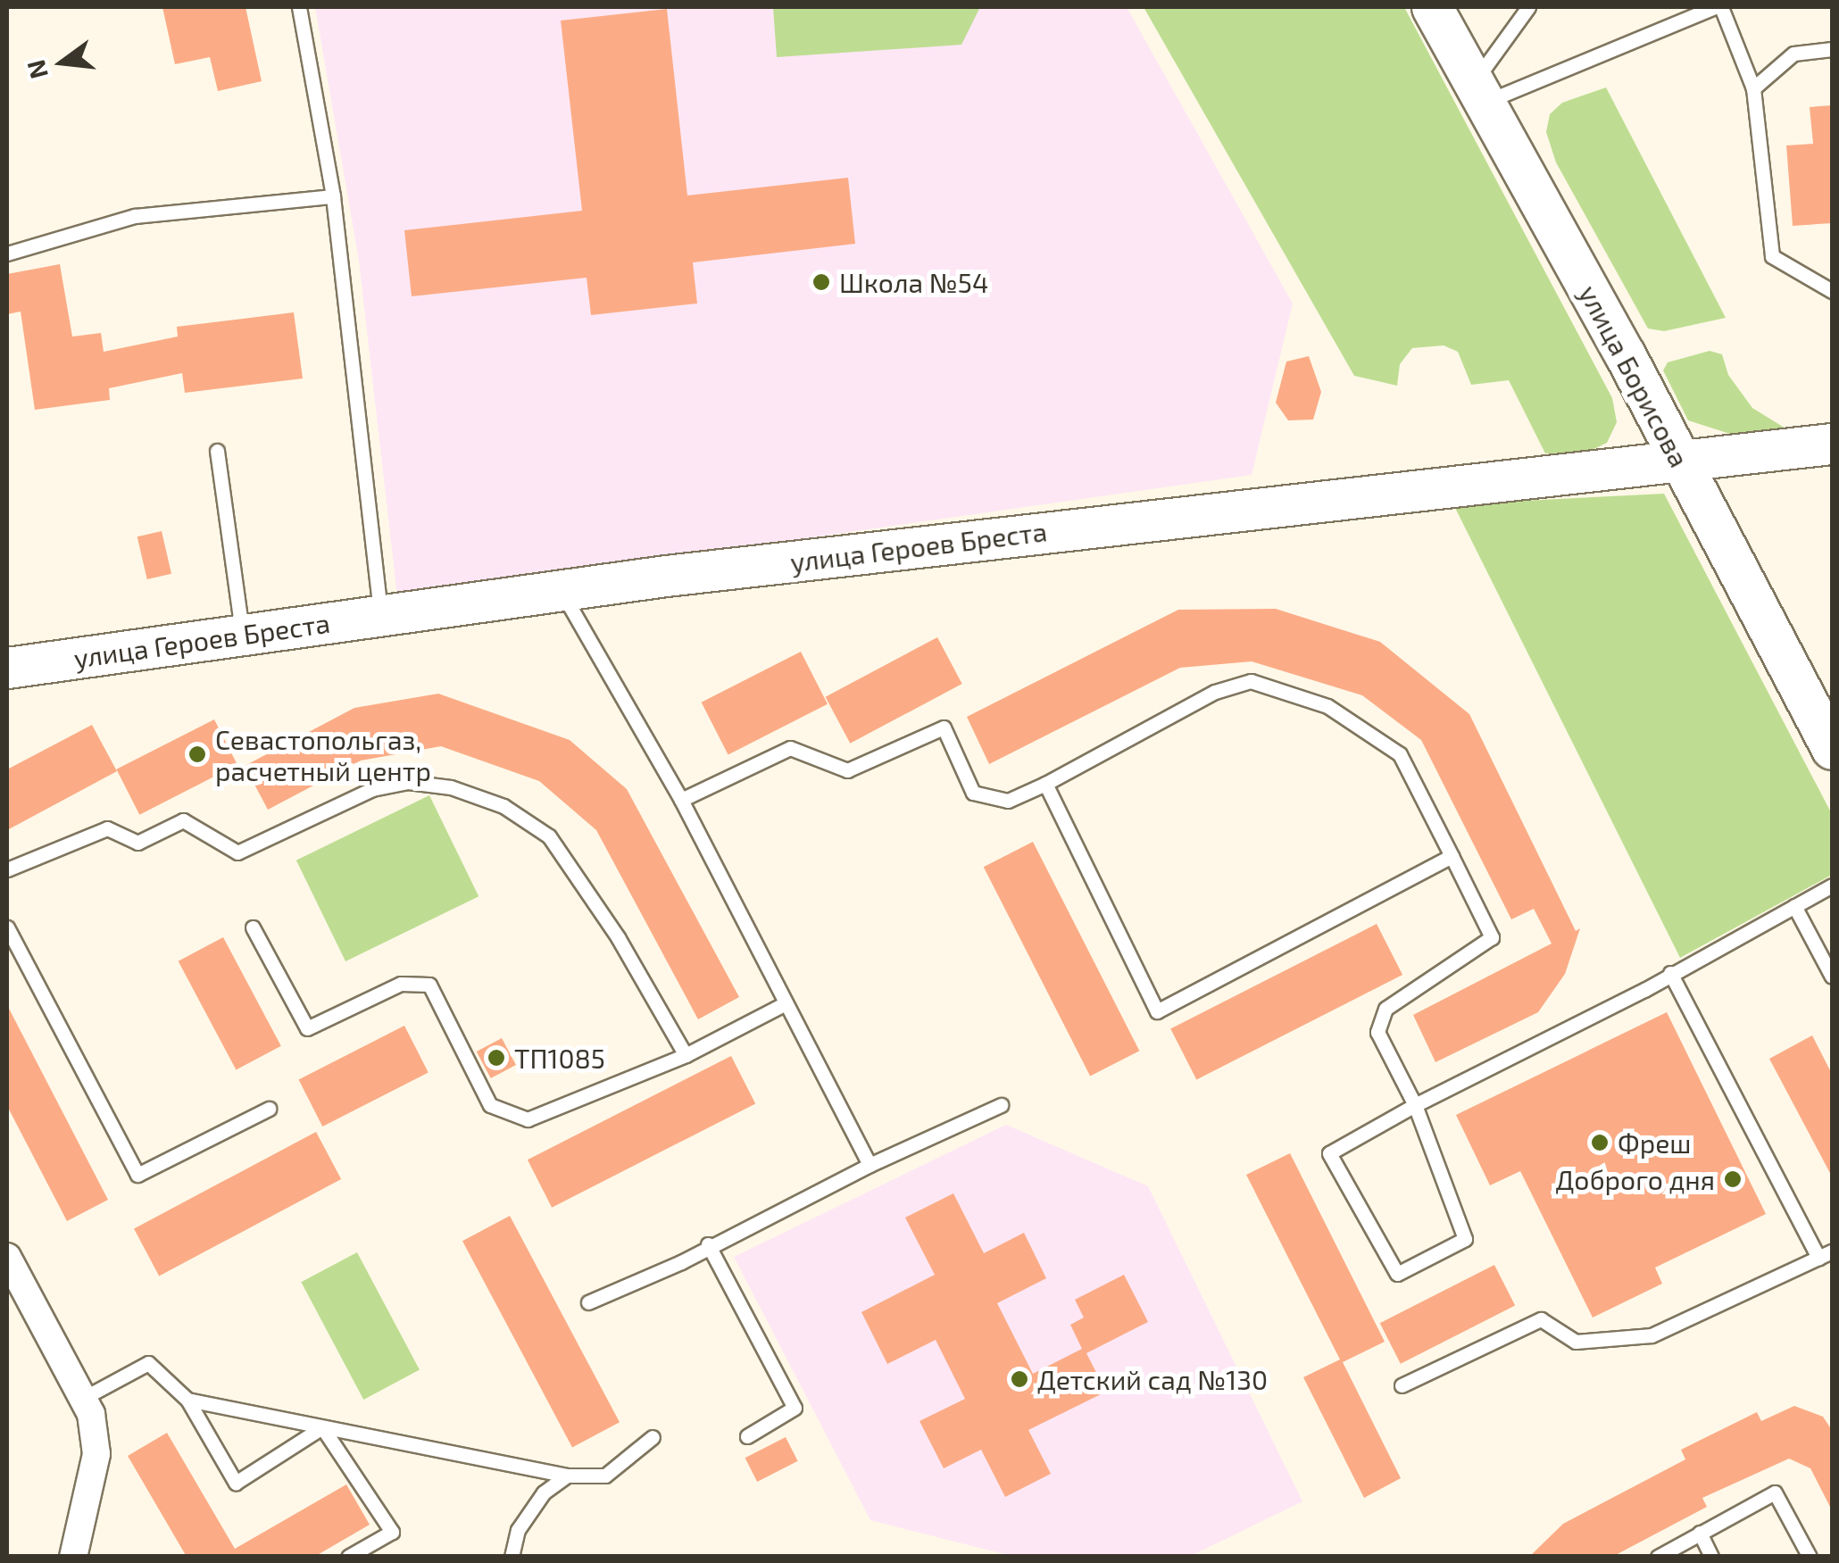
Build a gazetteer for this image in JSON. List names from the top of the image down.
{
  "streets": {
    "street": ["улица Борисова", "улица Героев Бреста"]
  },
  "crossings": [
    ["улица Борисова", "улица Героев Бреста"]
  ],
  "places": [
    "Школа №54",
    "Севастопольгаз, расчетный центр",
    "ТП1085",
    "Фреш",
    "Доброго дня",
    "Детский сад №130"
  ],
  "north": "left"
}
